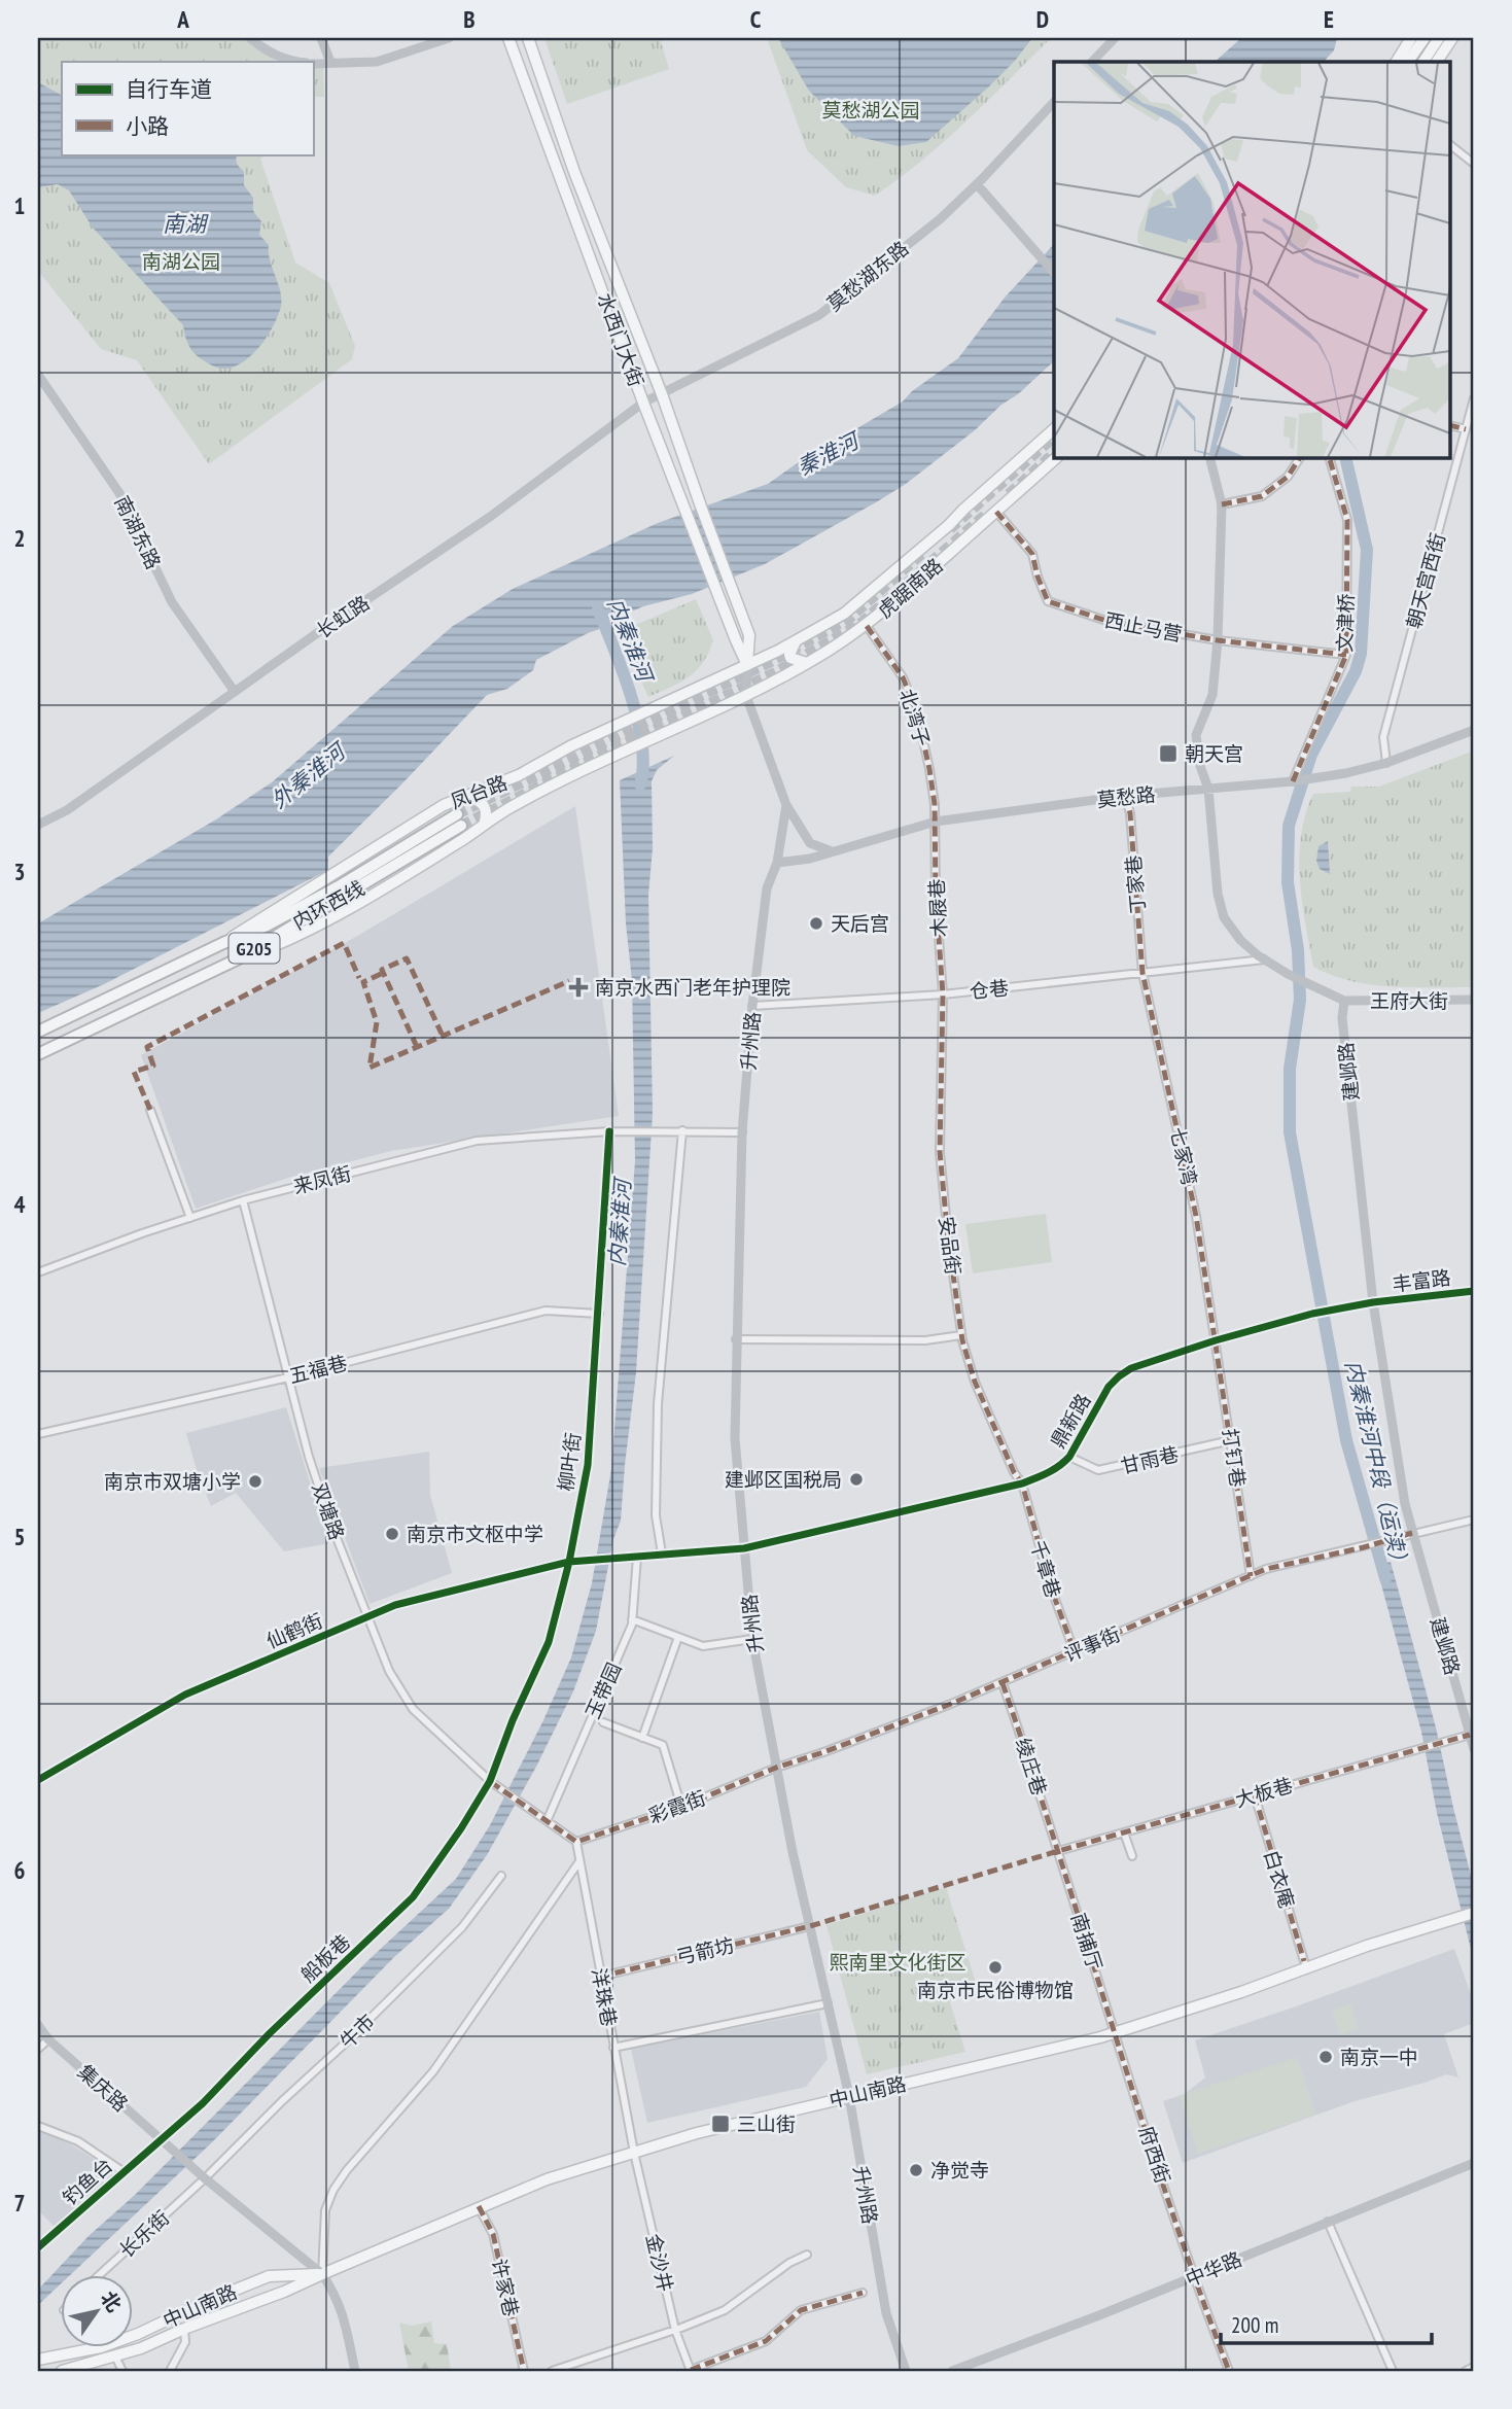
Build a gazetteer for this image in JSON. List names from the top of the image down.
{
  "streets": {
    "highway": ["内环西线", "G205"],
    "main road": [
      "莫愁湖东路",
      "水西门大街",
      "南湖东路",
      "虎踞南路",
      "长虹路",
      "凤台路",
      "莫愁路",
      "王府大街",
      "升州路",
      "建邺路",
      "鼎新路",
      "仙鹤街",
      "集庆路",
      "中山南路",
      "中华路"
    ],
    "street": [
      "朝天宫西街",
      "文津桥",
      "西止马营",
      "北湾子",
      "丁家巷",
      "木屐巷",
      "仓巷",
      "七家湾",
      "来凤街",
      "安品街",
      "丰富路",
      "五福巷",
      "打钉巷",
      "甘雨巷",
      "柳叶街",
      "双塘路",
      "千章巷",
      "评事街",
      "玉带园",
      "绫庄巷",
      "大板巷",
      "彩霞街",
      "白衣庵",
      "南捕厅",
      "弓箭坊",
      "船板巷",
      "洋珠巷",
      "牛市",
      "府西街",
      "钓鱼台",
      "长乐街",
      "金沙井",
      "许家巷"
    ]
  },
  "crossings": [
    ["莫愁湖东路", "水西门大街"],
    ["莫愁湖东路", "长虹路"],
    ["水西门大街", "虎踞南路"],
    ["水西门大街", "长虹路"],
    ["水西门大街", "凤台路"],
    ["南湖东路", "长虹路"],
    ["朝天宫西街", "莫愁路"],
    ["虎踞南路", "西止马营"],
    ["虎踞南路", "北湾子"],
    ["虎踞南路", "凤台路"],
    ["文津桥", "西止马营"],
    ["文津桥", "莫愁路"],
    ["北湾子", "莫愁路"],
    ["北湾子", "木屐巷"],
    ["凤台路", "内环西线"],
    ["莫愁路", "丁家巷"],
    ["莫愁路", "木屐巷"],
    ["莫愁路", "升州路"],
    ["丁家巷", "仓巷"],
    ["丁家巷", "七家湾"],
    ["木屐巷", "仓巷"],
    ["木屐巷", "安品街"],
    ["仓巷", "升州路"],
    ["仓巷", "七家湾"],
    ["仓巷", "安品街"],
    ["王府大街", "建邺路"],
    ["升州路", "鼎新路"],
    ["升州路", "评事街"],
    ["升州路", "彩霞街"],
    ["升州路", "弓箭坊"],
    ["升州路", "中山南路"],
    ["建邺路", "丰富路"],
    ["建邺路", "鼎新路"],
    ["建邺路", "评事街"],
    ["建邺路", "大板巷"],
    ["七家湾", "鼎新路"],
    ["七家湾", "打钉巷"],
    ["来凤街", "柳叶街"],
    ["来凤街", "双塘路"],
    ["安品街", "鼎新路"],
    ["安品街", "千章巷"],
    ["丰富路", "鼎新路"],
    ["五福巷", "柳叶街"],
    ["五福巷", "双塘路"],
    ["鼎新路", "打钉巷"],
    ["鼎新路", "甘雨巷"],
    ["鼎新路", "千章巷"],
    ["打钉巷", "甘雨巷"],
    ["打钉巷", "评事街"],
    ["柳叶街", "双塘路"],
    ["柳叶街", "仙鹤街"],
    ["柳叶街", "船板巷"],
    ["双塘路", "仙鹤街"],
    ["双塘路", "玉带园"],
    ["双塘路", "船板巷"],
    ["千章巷", "评事街"],
    ["仙鹤街", "玉带园"],
    ["评事街", "绫庄巷"],
    ["评事街", "彩霞街"],
    ["绫庄巷", "大板巷"],
    ["绫庄巷", "南捕厅"],
    ["大板巷", "白衣庵"],
    ["大板巷", "南捕厅"],
    ["彩霞街", "洋珠巷"],
    ["南捕厅", "中山南路"],
    ["南捕厅", "府西街"],
    ["弓箭坊", "洋珠巷"],
    ["船板巷", "集庆路"],
    ["船板巷", "钓鱼台"],
    ["洋珠巷", "中山南路"],
    ["洋珠巷", "金沙井"],
    ["牛市", "集庆路"],
    ["牛市", "长乐街"],
    ["集庆路", "钓鱼台"],
    ["集庆路", "长乐街"],
    ["中山南路", "府西街"],
    ["中山南路", "金沙井"],
    ["中山南路", "许家巷"],
    ["府西街", "中华路"]
  ],
  "water": [
    "南湖",
    "秦淮河",
    "内秦淮河",
    "外秦淮河",
    "内秦淮河中段（运渎）"
  ],
  "parks": ["莫愁湖公园", "南湖公园", "熙南里文化街区"],
  "places": {
    "transit": ["朝天宫", "三山街"],
    "other": [
      "天后宫",
      "建邺区国税局",
      "南京市双塘小学",
      "南京市文枢中学",
      "南京市民俗博物馆",
      "南京一中",
      "净觉寺"
    ],
    "health": ["南京水西门老年护理院"]
  },
  "legend": ["自行车道", "小路"],
  "scale_bar": "200 m",
  "north": "top right",
  "grid": {
    "columns": [
      "A",
      "B",
      "C",
      "D",
      "E"
    ],
    "rows": [
      "1",
      "2",
      "3",
      "4",
      "5",
      "6",
      "7"
    ]
  }
}
